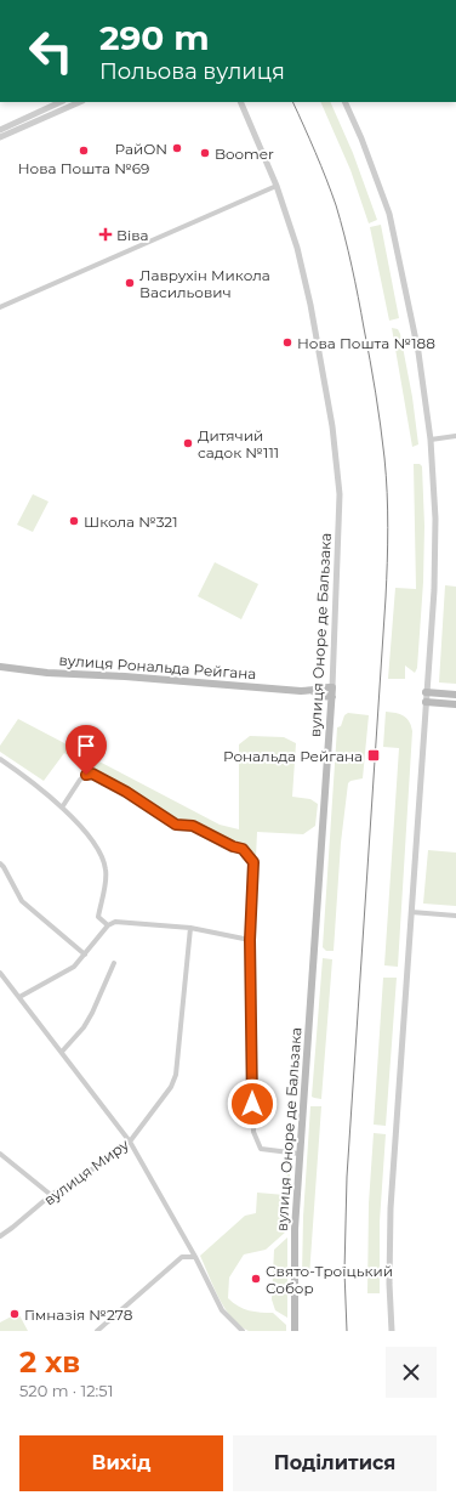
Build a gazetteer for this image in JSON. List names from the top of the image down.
{
  "streets": {
    "main road": ["вулиця Оноре де Бальзака", "вулиця Рональда Рейгана"],
    "street": ["вулиця Миру"]
  },
  "crossings": [
    ["вулиця Оноре де Бальзака", "вулиця Рональда Рейгана"]
  ],
  "places": {
    "other": [
      "РайON",
      "Нова Пошта №69",
      "Boomer",
      "Лаврухін Микола Васильович",
      "Нова Пошта №188",
      "Дитячий садок №111",
      "Школа №321",
      "Свято-Троїцький Собор",
      "Гімназія №278"
    ],
    "health": ["Віва"],
    "transit": ["Рональда Рейгана"]
  },
  "page": {
    "turn": ["290 m", "Польова вулиця"],
    "heading": ["2 хв", "520 m · 12:51"],
    "buttons": ["Вихід", "Поділитися"]
  }
}
